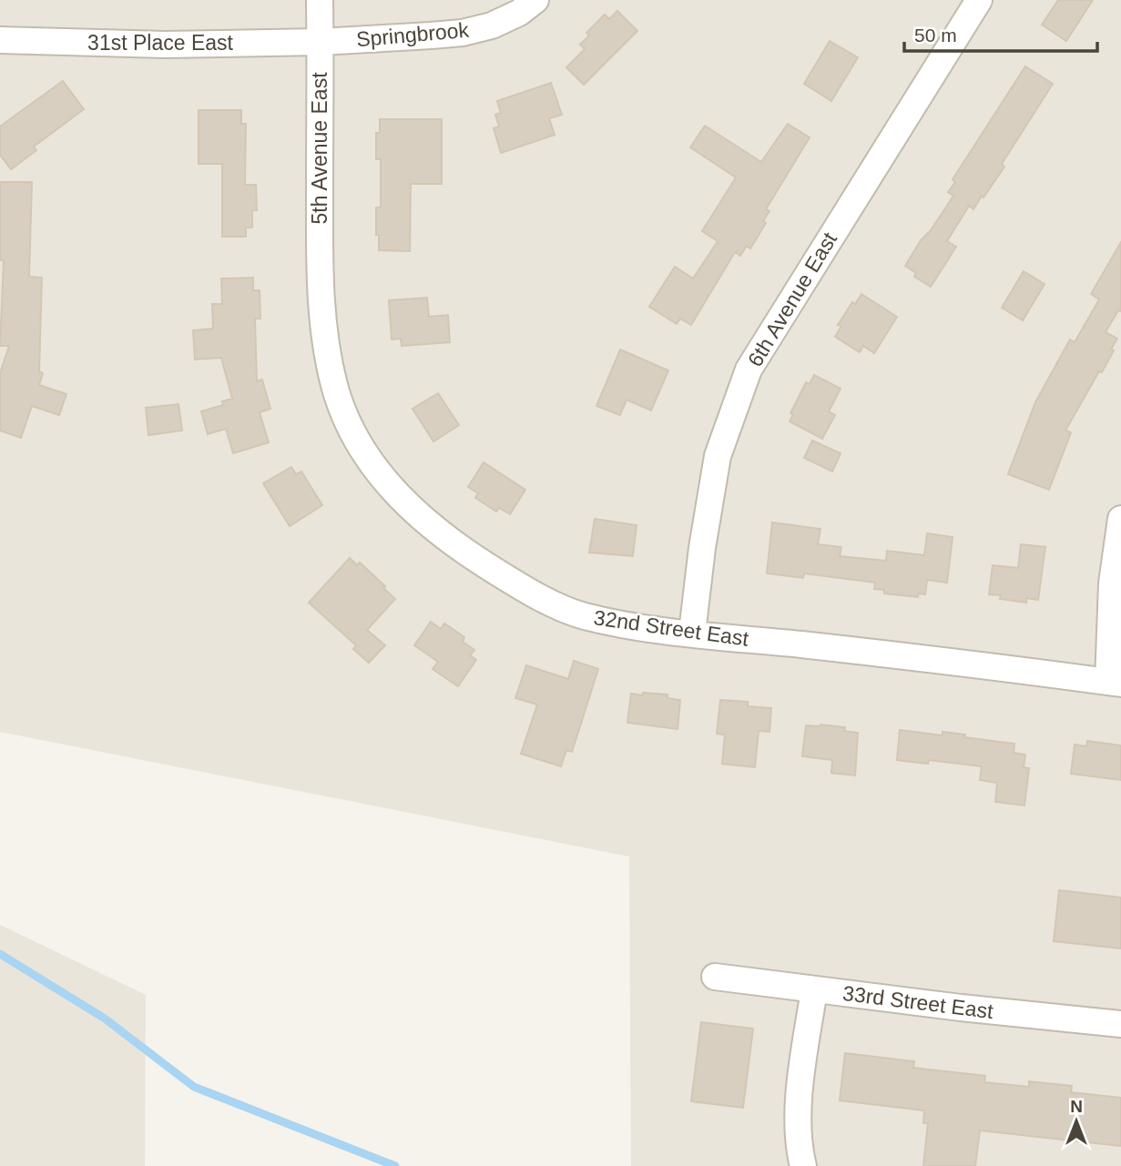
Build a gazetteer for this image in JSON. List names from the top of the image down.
{
  "streets": {
    "street": [
      "Springbrook",
      "31st Place East",
      "5th Avenue East",
      "6th Avenue East",
      "32nd Street East",
      "33rd Street East"
    ]
  },
  "crossings": [
    ["Springbrook", "31st Place East"],
    ["Springbrook", "5th Avenue East"],
    ["31st Place East", "5th Avenue East"],
    ["5th Avenue East", "32nd Street East"],
    ["6th Avenue East", "32nd Street East"]
  ],
  "scale_bar": "50 m",
  "north": "top"
}
